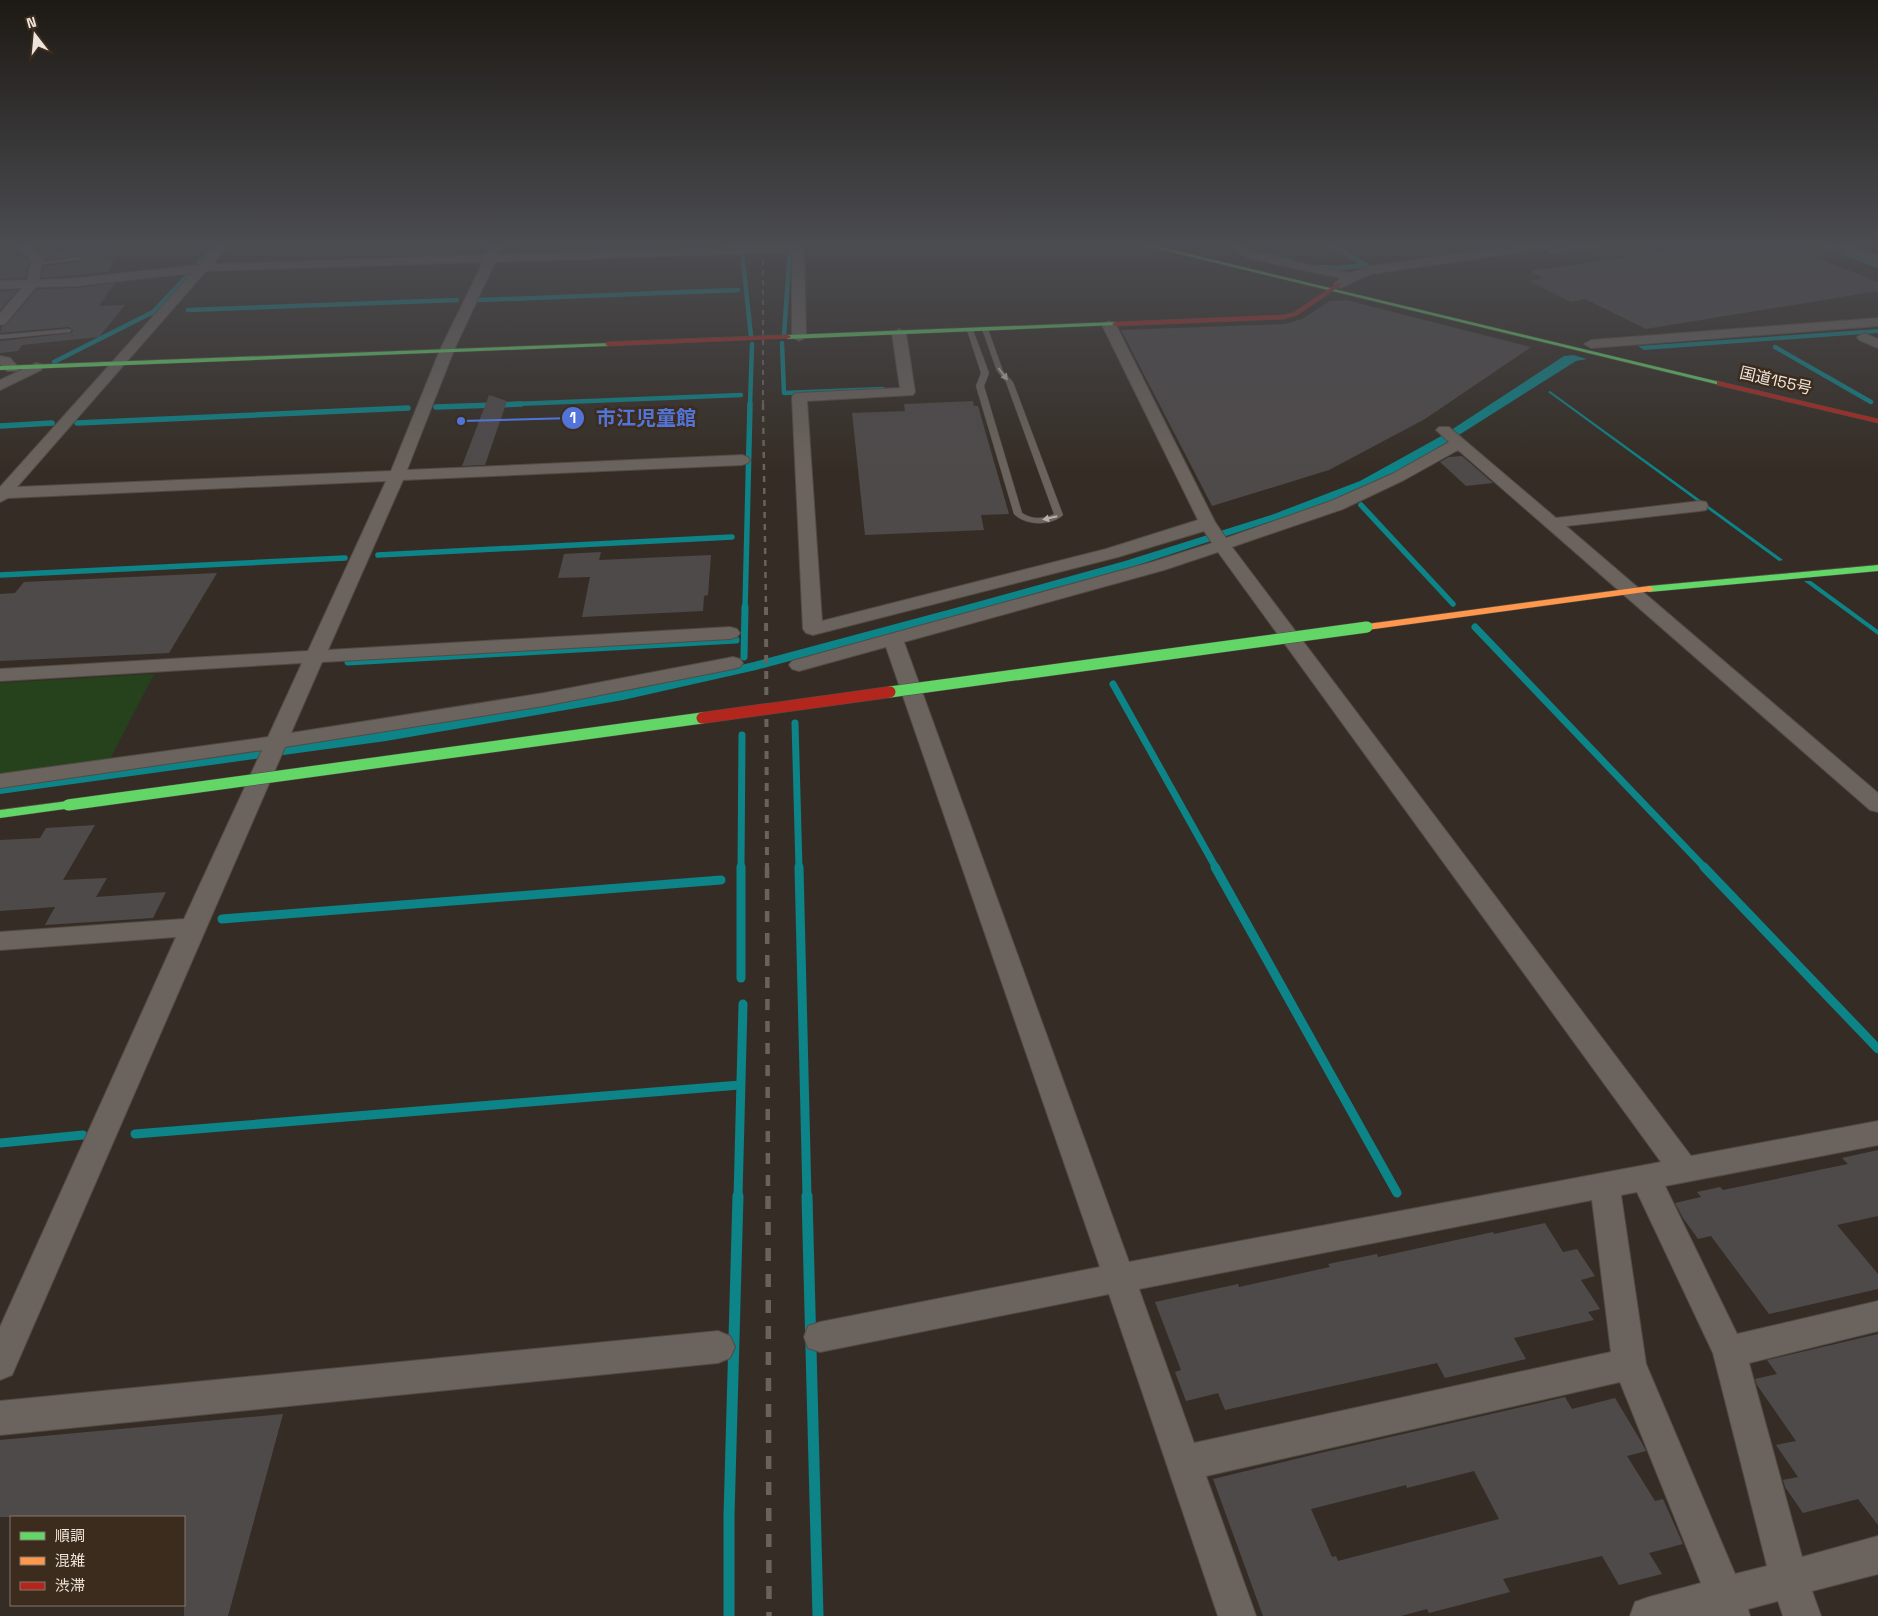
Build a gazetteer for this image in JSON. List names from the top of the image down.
{
  "streets": {
    "main road": ["国道155号"]
  },
  "places": ["市江児童館"],
  "legend": ["順調", "混雑", "渋滞"],
  "north": "top"
}
